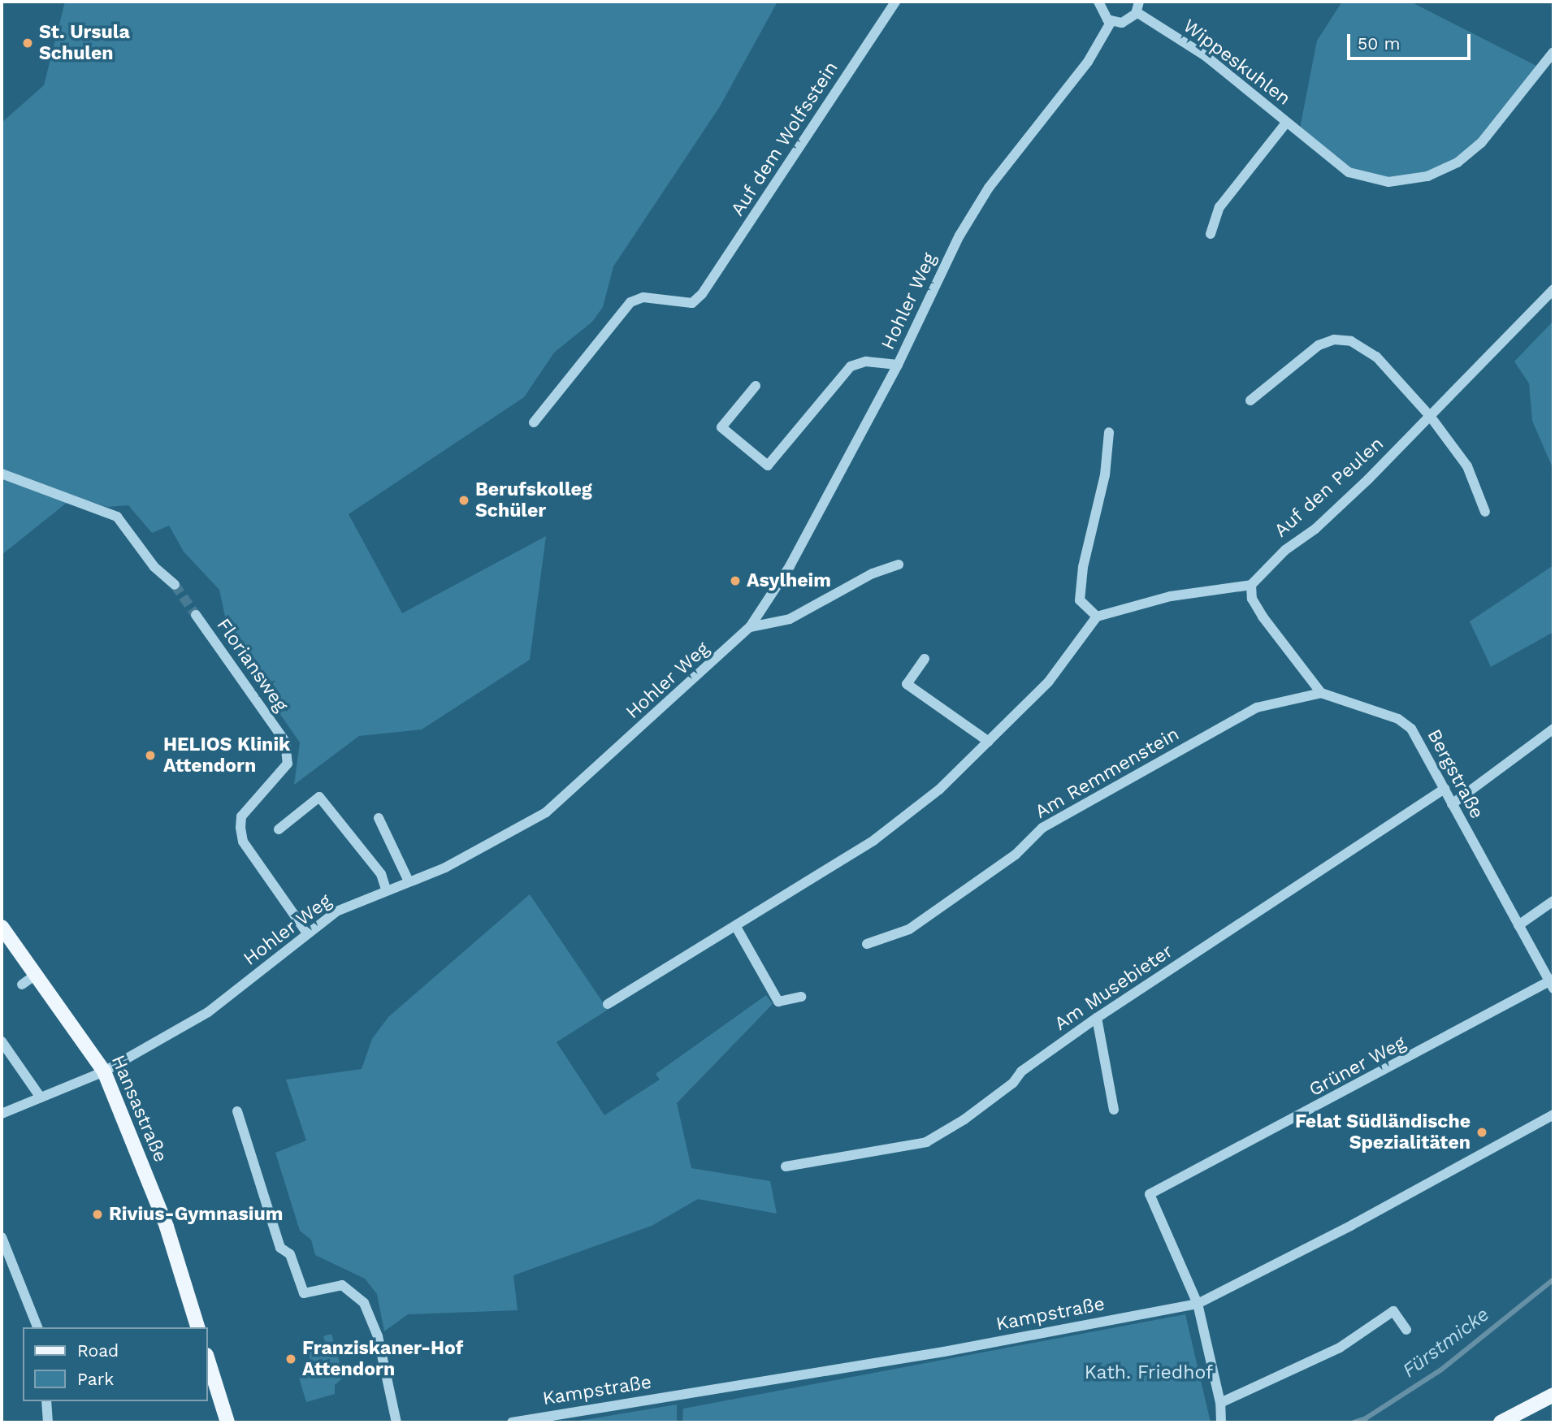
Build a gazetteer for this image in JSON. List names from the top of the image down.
{
  "streets": {
    "main road": ["Hansastraße"],
    "street": [
      "Wippeskuhlen",
      "Auf dem Wolfsstein",
      "Hohler Weg",
      "Auf den Peulen",
      "Floriansweg",
      "Am Remmenstein",
      "Bergstraße",
      "Am Musebieter",
      "Grüner Weg",
      "Kampstraße"
    ]
  },
  "crossings": [
    ["Hohler Weg", "Floriansweg"],
    ["Hohler Weg", "Hansastraße"],
    ["Am Remmenstein", "Bergstraße"],
    ["Bergstraße", "Am Musebieter"],
    ["Bergstraße", "Grüner Weg"],
    ["Grüner Weg", "Kampstraße"]
  ],
  "water": ["Fürstmicke"],
  "parks": ["Kath. Friedhof"],
  "places": [
    "St. Ursula Schulen",
    "Berufskolleg Schüler",
    "Asylheim",
    "HELIOS Klinik Attendorn",
    "Felat Südländische Spezialitäten",
    "Rivius-Gymnasium",
    "Franziskaner-Hof Attendorn"
  ],
  "legend": ["Road", "Park"],
  "scale_bar": "50 m"
}
